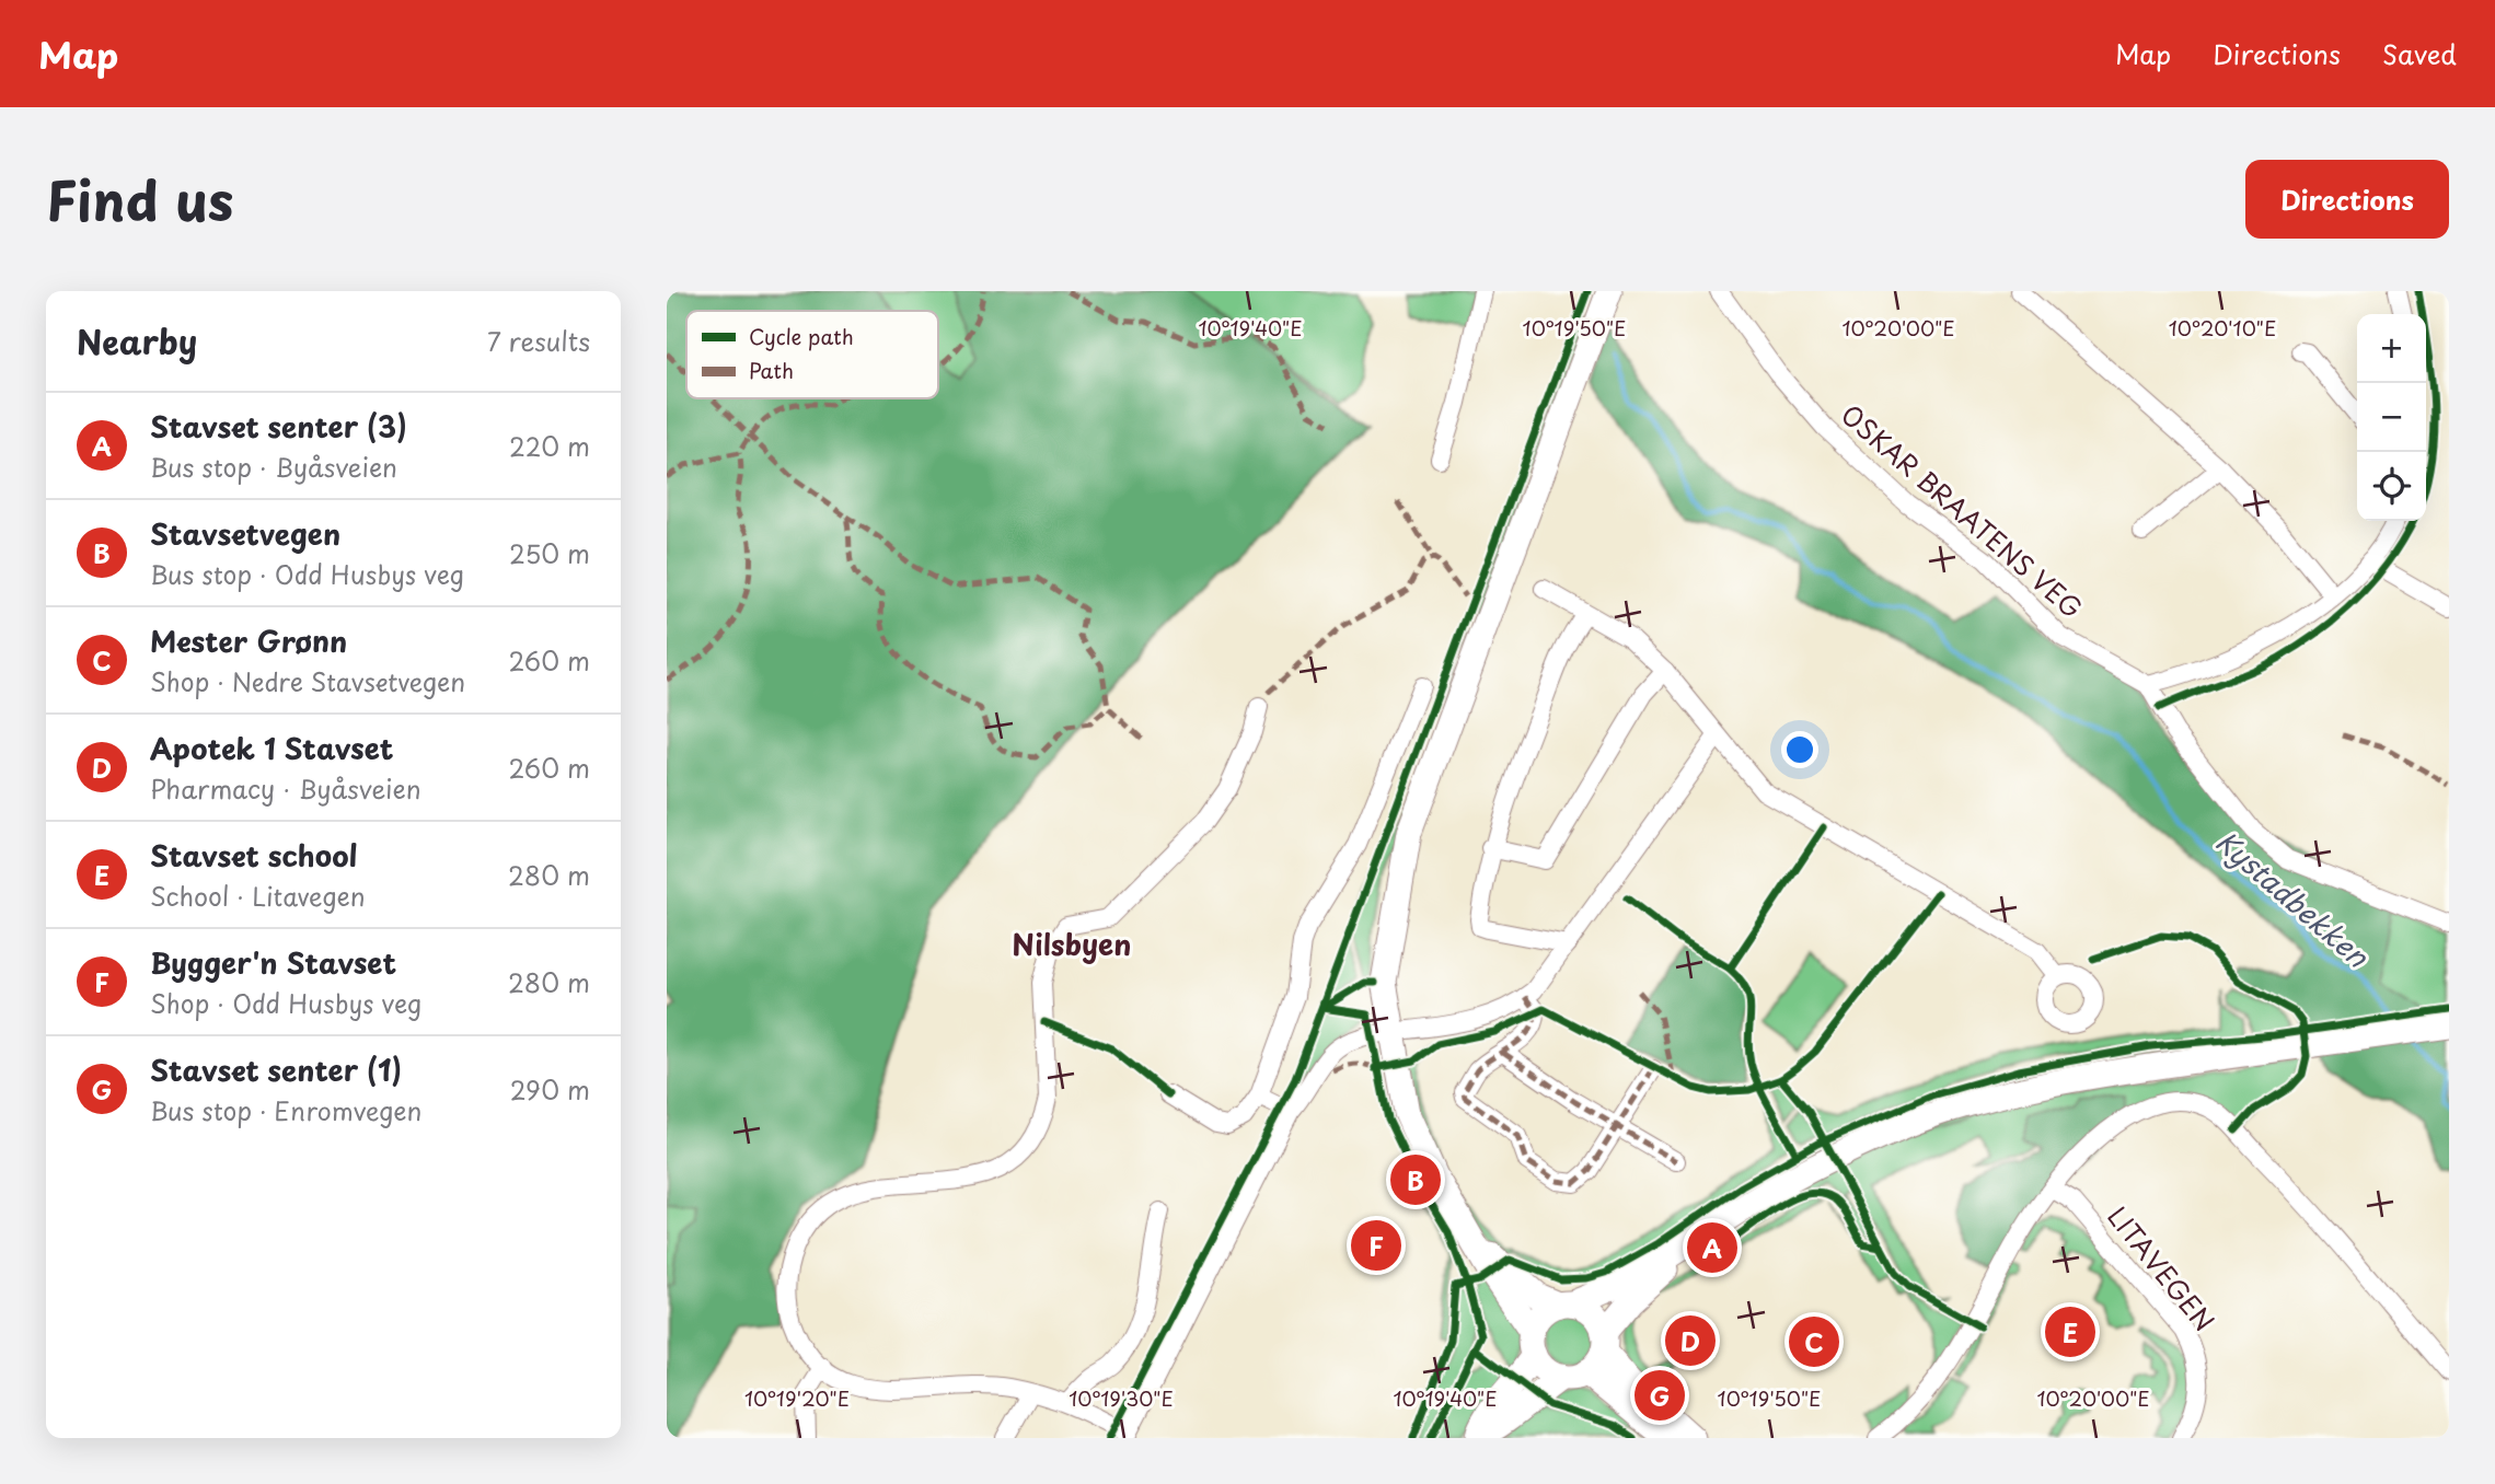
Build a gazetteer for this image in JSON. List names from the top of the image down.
{
  "streets": {
    "street": ["OSKAR BRAATENS VEG", "LITAVEGEN"]
  },
  "districts": ["Nilsbyen"],
  "water": ["Kystadbekken"],
  "legend": ["Cycle path", "Path"],
  "page": {
    "header": "Map",
    "nav": ["Map", "Directions", "Saved"],
    "title": "Find us",
    "buttons": "Directions",
    "heading": ["Nearby", "7 results"],
    "map_buttons": ["+", "−"],
    "list": [
      {
        "mark": "A",
        "name": "Stavset senter (3)",
        "note": "Bus stop · Byåsveien",
        "value": "220 m"
      },
      {
        "mark": "B",
        "name": "Stavsetvegen",
        "note": "Bus stop · Odd Husbys veg",
        "value": "250 m"
      },
      {
        "mark": "C",
        "name": "Mester Grønn",
        "note": "Shop · Nedre Stavsetvegen",
        "value": "260 m"
      },
      {
        "mark": "D",
        "name": "Apotek 1 Stavset",
        "note": "Pharmacy · Byåsveien",
        "value": "260 m"
      },
      {
        "mark": "E",
        "name": "Stavset school",
        "note": "School · Litavegen",
        "value": "280 m"
      },
      {
        "mark": "F",
        "name": "Bygger'n Stavset",
        "note": "Shop · Odd Husbys veg",
        "value": "280 m"
      },
      {
        "mark": "G",
        "name": "Stavset senter (1)",
        "note": "Bus stop · Enromvegen",
        "value": "290 m"
      }
    ],
    "pins": [
      "B",
      "F",
      "A",
      "E",
      "D",
      "C",
      "G"
    ]
  },
  "coordinates": [
    "10°19'40\"E",
    "10°19'50\"E",
    "10°20'00\"E",
    "10°20'10\"E",
    "10°19'20\"E",
    "10°19'30\"E"
  ]
}
